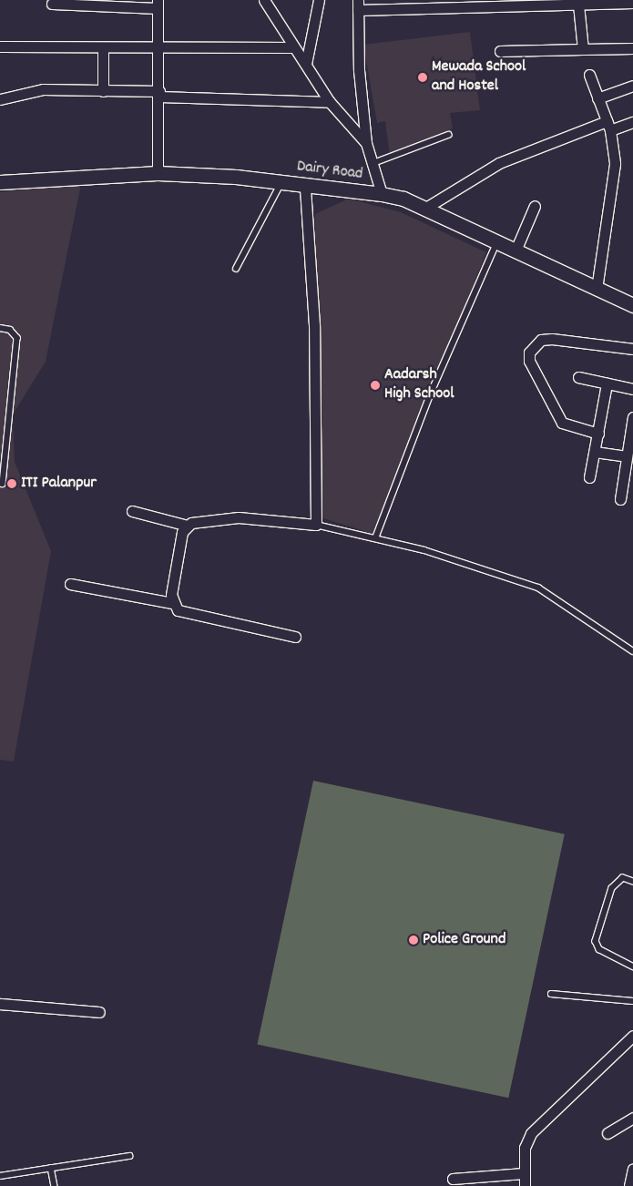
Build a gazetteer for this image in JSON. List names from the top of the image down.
{
  "streets": {
    "street": ["Dairy Road"]
  },
  "places": [
    "Mewada School and Hostel",
    "Aadarsh High School",
    "ITI Palanpur",
    "Police Ground"
  ]
}
